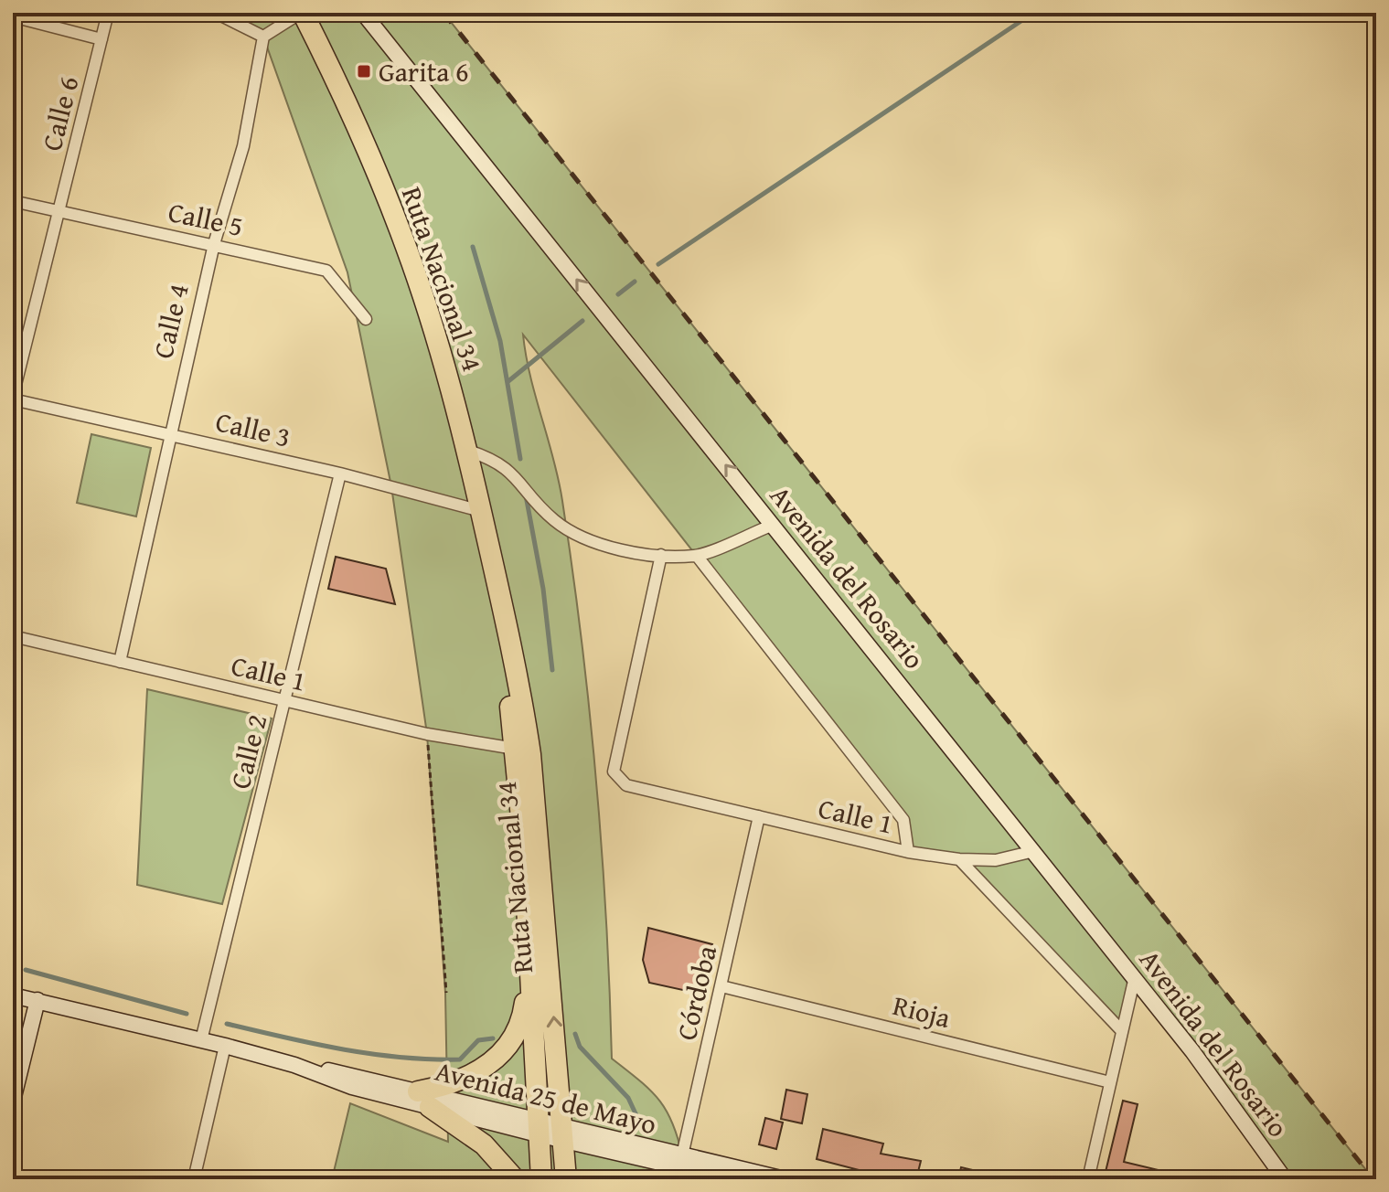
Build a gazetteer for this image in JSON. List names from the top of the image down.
{
  "streets": {
    "highway": ["Ruta Nacional 34"],
    "main road": ["Avenida del Rosario", "Avenida 25 de Mayo"],
    "street": [
      "Calle 6",
      "Calle 5",
      "Calle 4",
      "Calle 3",
      "Calle 1",
      "Calle 2",
      "Córdoba",
      "Rioja"
    ]
  },
  "crossings": [
    ["Calle 6", "Calle 5"],
    ["Calle 6", "Calle 3"],
    ["Calle 5", "Calle 4"],
    ["Ruta Nacional 34", "Calle 3"],
    ["Ruta Nacional 34", "Calle 1"],
    ["Ruta Nacional 34", "Avenida 25 de Mayo"],
    ["Calle 4", "Calle 3"],
    ["Calle 4", "Calle 1"],
    ["Calle 3", "Calle 2"],
    ["Avenida del Rosario", "Calle 1"],
    ["Calle 1", "Calle 2"],
    ["Calle 1", "Córdoba"],
    ["Calle 2", "Avenida 25 de Mayo"],
    ["Córdoba", "Rioja"],
    ["Córdoba", "Avenida 25 de Mayo"]
  ],
  "one_way": ["Avenida del Rosario"],
  "places": {
    "transit": ["Garita 6"]
  }
}
